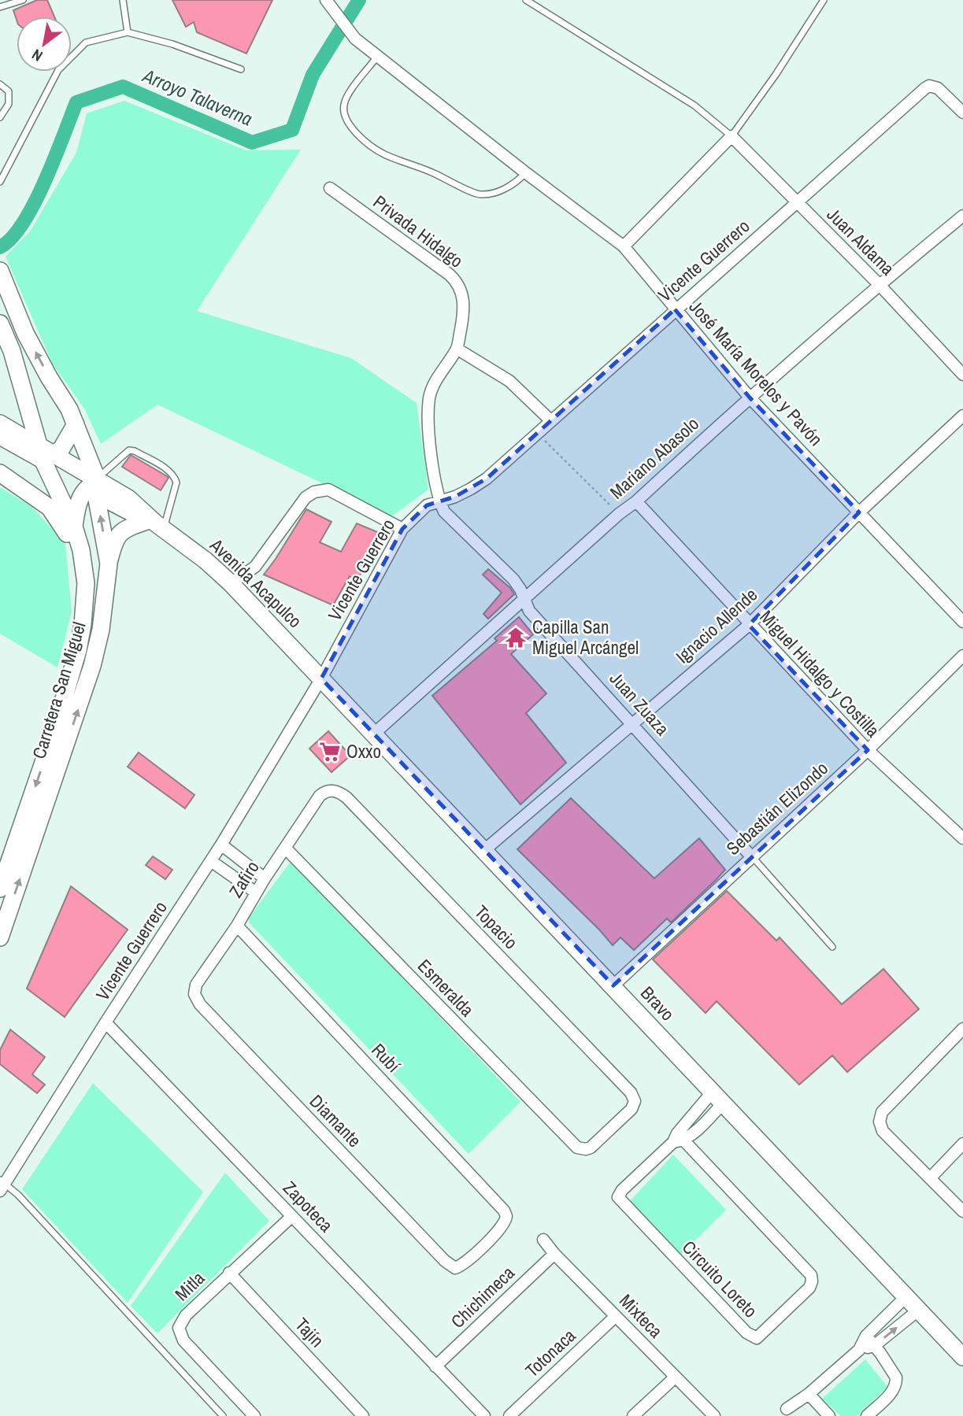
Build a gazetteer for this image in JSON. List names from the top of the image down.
{
  "streets": {
    "main road": ["Avenida Acapulco", "Carretera San Miguel", "Bravo"],
    "street": [
      "Privada Hidalgo",
      "Juan Aldama",
      "Vicente Guerrero",
      "José María Morelos y Pavón",
      "Mariano Abasolo",
      "Ignacio Allende",
      "Miguel Hidalgo y Costilla",
      "Juan Zuaza",
      "Sebastián Elizondo",
      "Zafiro",
      "Topacio",
      "Esmeralda",
      "Rubí",
      "Diamante",
      "Zapoteca",
      "Circuito Loreto",
      "Mitla",
      "Chichimeca",
      "Mixteca",
      "Tajín",
      "Totonaca"
    ]
  },
  "crossings": [
    ["Juan Aldama", "Vicente Guerrero"],
    ["Juan Aldama", "Mariano Abasolo"],
    ["Vicente Guerrero", "José María Morelos y Pavón"],
    ["Vicente Guerrero", "Avenida Acapulco"],
    ["Vicente Guerrero", "Juan Zuaza"],
    ["Vicente Guerrero", "Bravo"],
    ["Vicente Guerrero", "Zapoteca"],
    ["José María Morelos y Pavón", "Mariano Abasolo"],
    ["José María Morelos y Pavón", "Ignacio Allende"],
    ["Mariano Abasolo", "Miguel Hidalgo y Costilla"],
    ["Mariano Abasolo", "Juan Zuaza"],
    ["Mariano Abasolo", "Bravo"],
    ["Avenida Acapulco", "Carretera San Miguel"],
    ["Avenida Acapulco", "Bravo"],
    ["Ignacio Allende", "Miguel Hidalgo y Costilla"],
    ["Ignacio Allende", "Juan Zuaza"],
    ["Ignacio Allende", "Bravo"],
    ["Miguel Hidalgo y Costilla", "Sebastián Elizondo"],
    ["Juan Zuaza", "Sebastián Elizondo"],
    ["Sebastián Elizondo", "Bravo"],
    ["Zafiro", "Topacio"],
    ["Zafiro", "Esmeralda"],
    ["Zafiro", "Rubí"],
    ["Zafiro", "Diamante"],
    ["Topacio", "Esmeralda"],
    ["Rubí", "Diamante"],
    ["Zapoteca", "Mitla"],
    ["Zapoteca", "Chichimeca"],
    ["Mitla", "Tajín"],
    ["Chichimeca", "Mixteca"],
    ["Mixteca", "Totonaca"]
  ],
  "water": ["Arroyo Talaverna"],
  "places": {
    "temple": ["Capilla San Miguel Arcángel"],
    "supermarket": ["Oxxo"]
  },
  "north": "bottom left"
}
